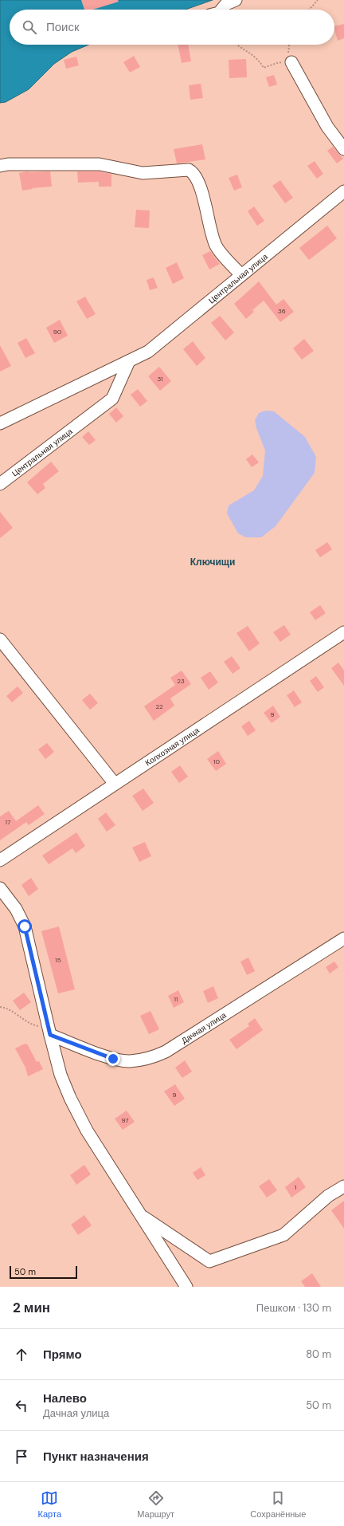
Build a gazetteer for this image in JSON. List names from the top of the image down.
{
  "streets": {
    "street": ["Центральная улица", "Колхозная улица", "Дачная улица"]
  },
  "districts": ["Ключищи"],
  "house_numbers": [
    "36",
    "90",
    "31",
    "23",
    "22",
    "9",
    "10",
    "17",
    "15",
    "11",
    "9",
    "97",
    "1"
  ],
  "scale_bar": "50 m",
  "page": {
    "search": "Поиск",
    "scale": "50 m",
    "heading": ["2 мин", "Пешком · 130 m"],
    "list": [
      ["Прямо", "80 m"],
      ["Налево", "Дачная улица", "50 m"],
      "Пункт назначения"
    ],
    "nav": ["Карта", "Маршрут", "Сохранённые"]
  }
}
